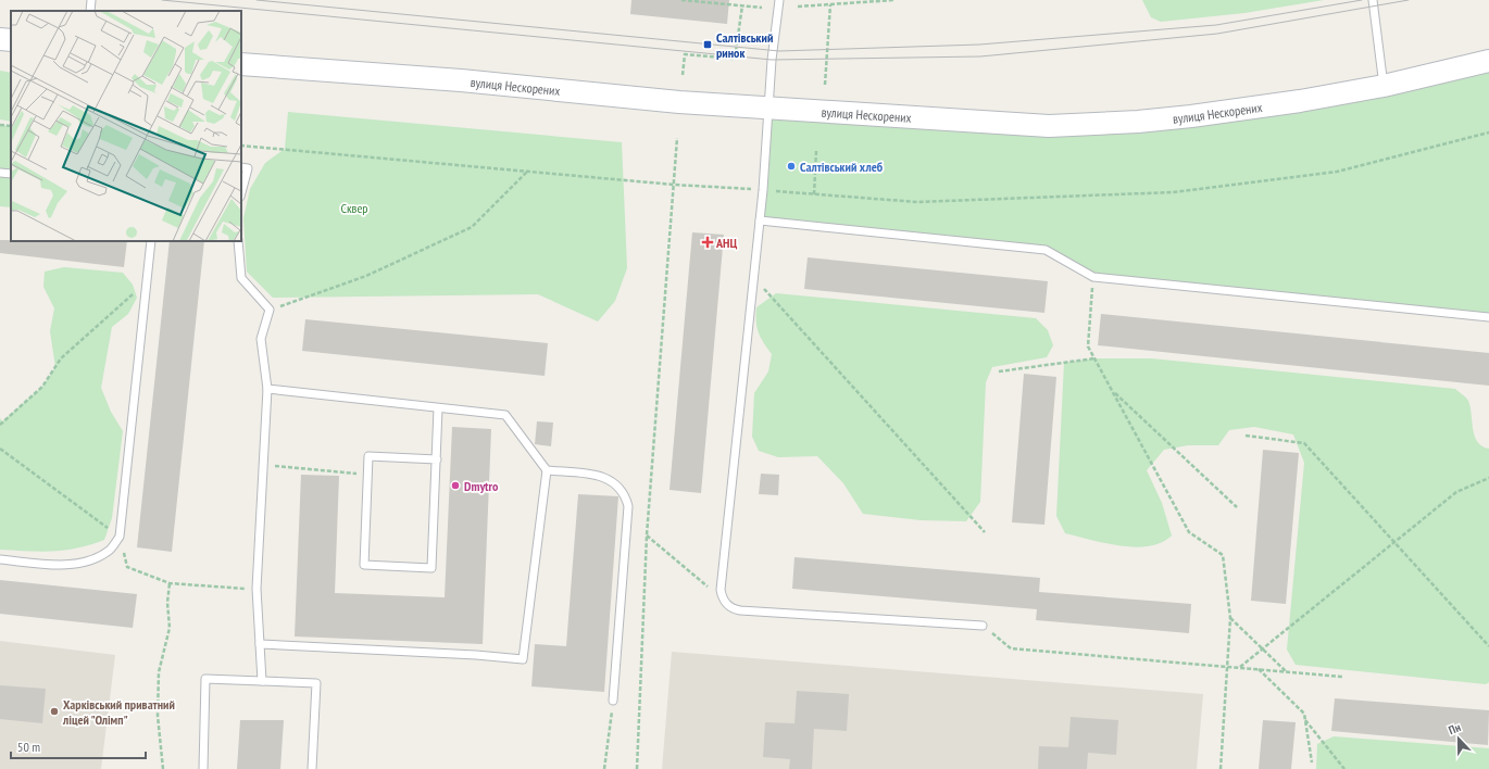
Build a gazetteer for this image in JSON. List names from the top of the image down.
{
  "streets": {
    "main road": ["вулиця Нескорених"]
  },
  "parks": ["Сквер"],
  "places": {
    "transit": ["Салтівський ринок"],
    "other": ["Салтівський хлеб", "Dmytro", "Харківський приватний ліцей \"Олімп\""],
    "health": ["АНЦ"]
  },
  "scale_bar": "50 m",
  "north": "top"
}
